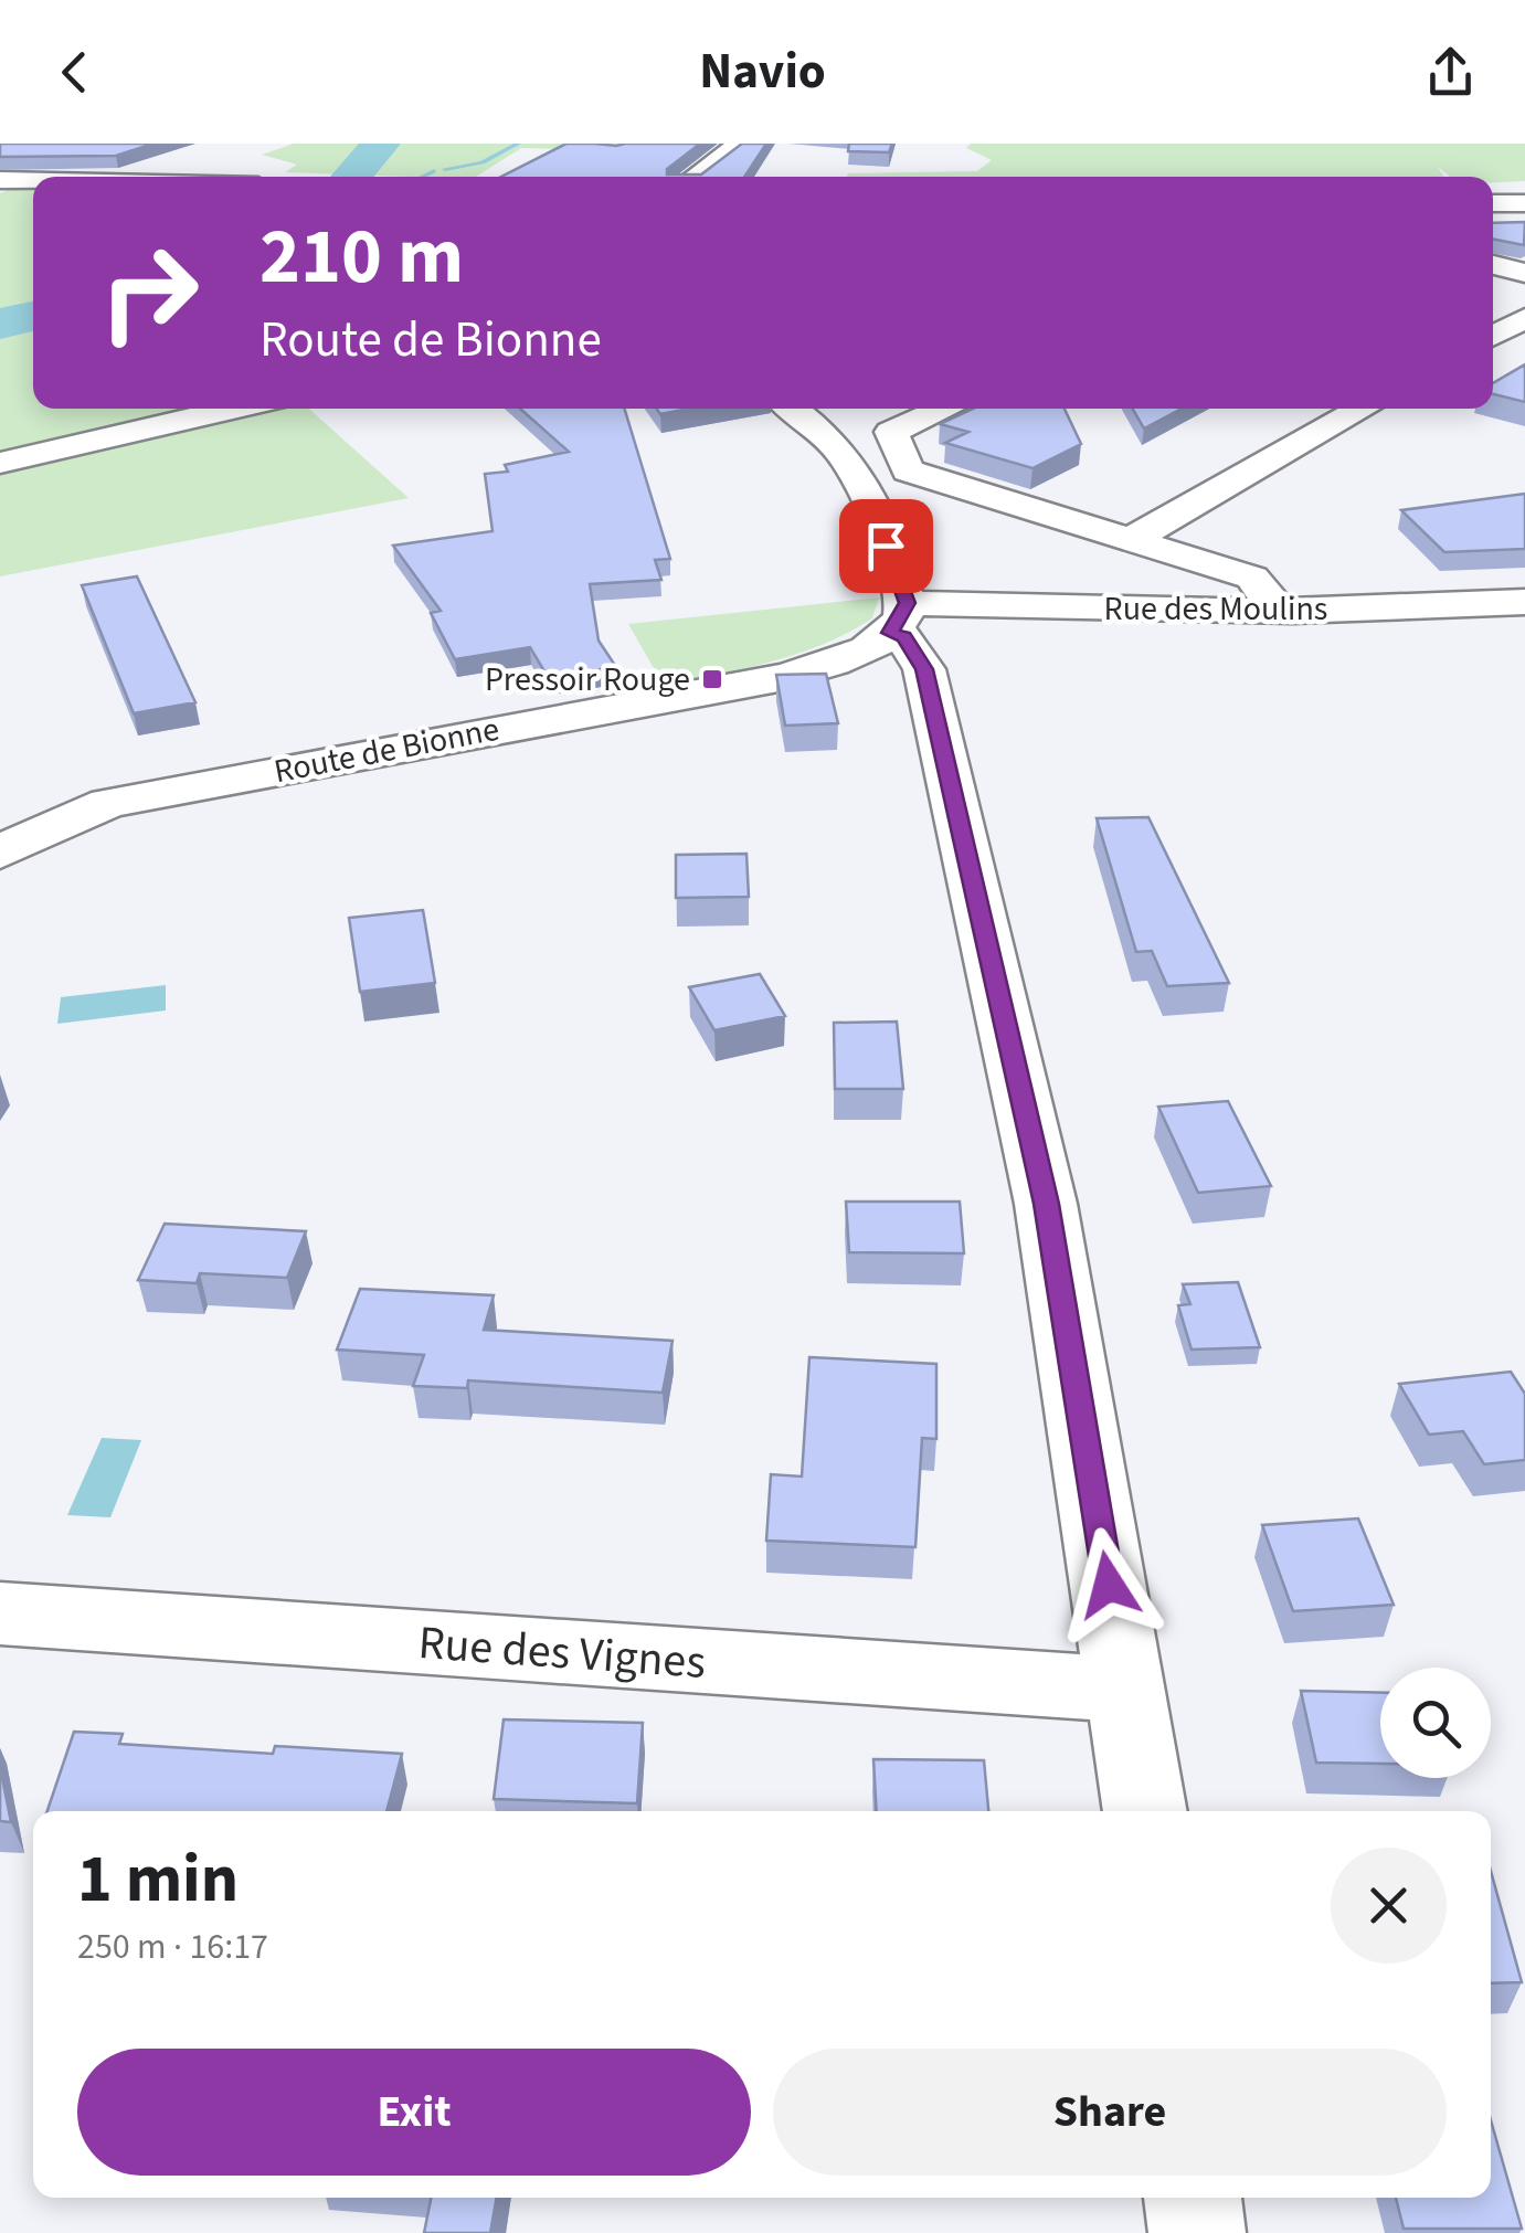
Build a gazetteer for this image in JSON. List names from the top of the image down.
{
  "streets": {
    "street": ["Rue des Moulins", "Route de Bionne", "Rue des Vignes"]
  },
  "crossings": [
    ["Rue des Moulins", "Route de Bionne"]
  ],
  "places": {
    "transit": ["Pressoir Rouge"]
  },
  "page": {
    "header": "Navio",
    "turn": ["210 m", "Route de Bionne"],
    "heading": ["1 min", "250 m · 16:17"],
    "buttons": ["Exit", "Share"]
  }
}
